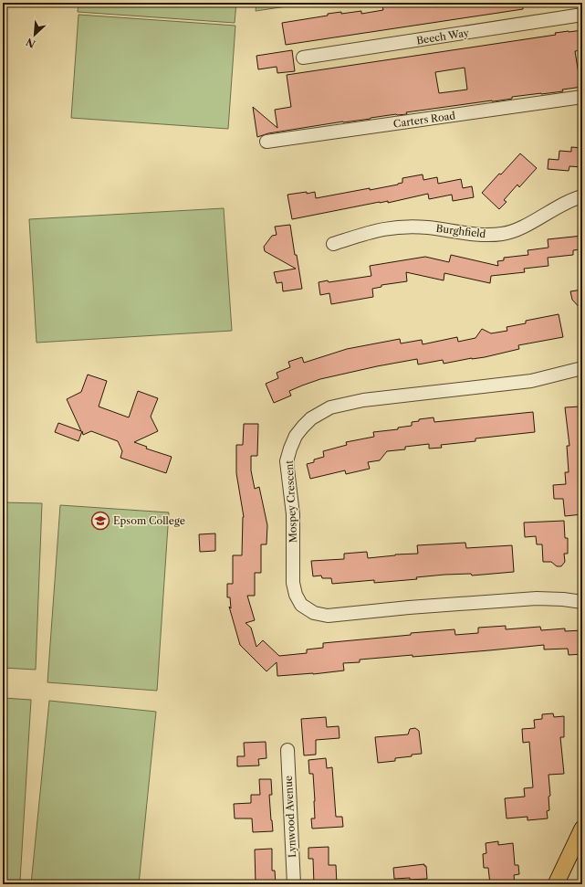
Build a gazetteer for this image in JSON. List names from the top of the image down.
{
  "streets": {
    "street": [
      "Beech Way",
      "Carters Road",
      "Burghfield",
      "Mospey Crescent",
      "Lynwood Avenue"
    ]
  },
  "places": {
    "school or university": ["Epsom College"]
  },
  "north": "bottom left"
}
